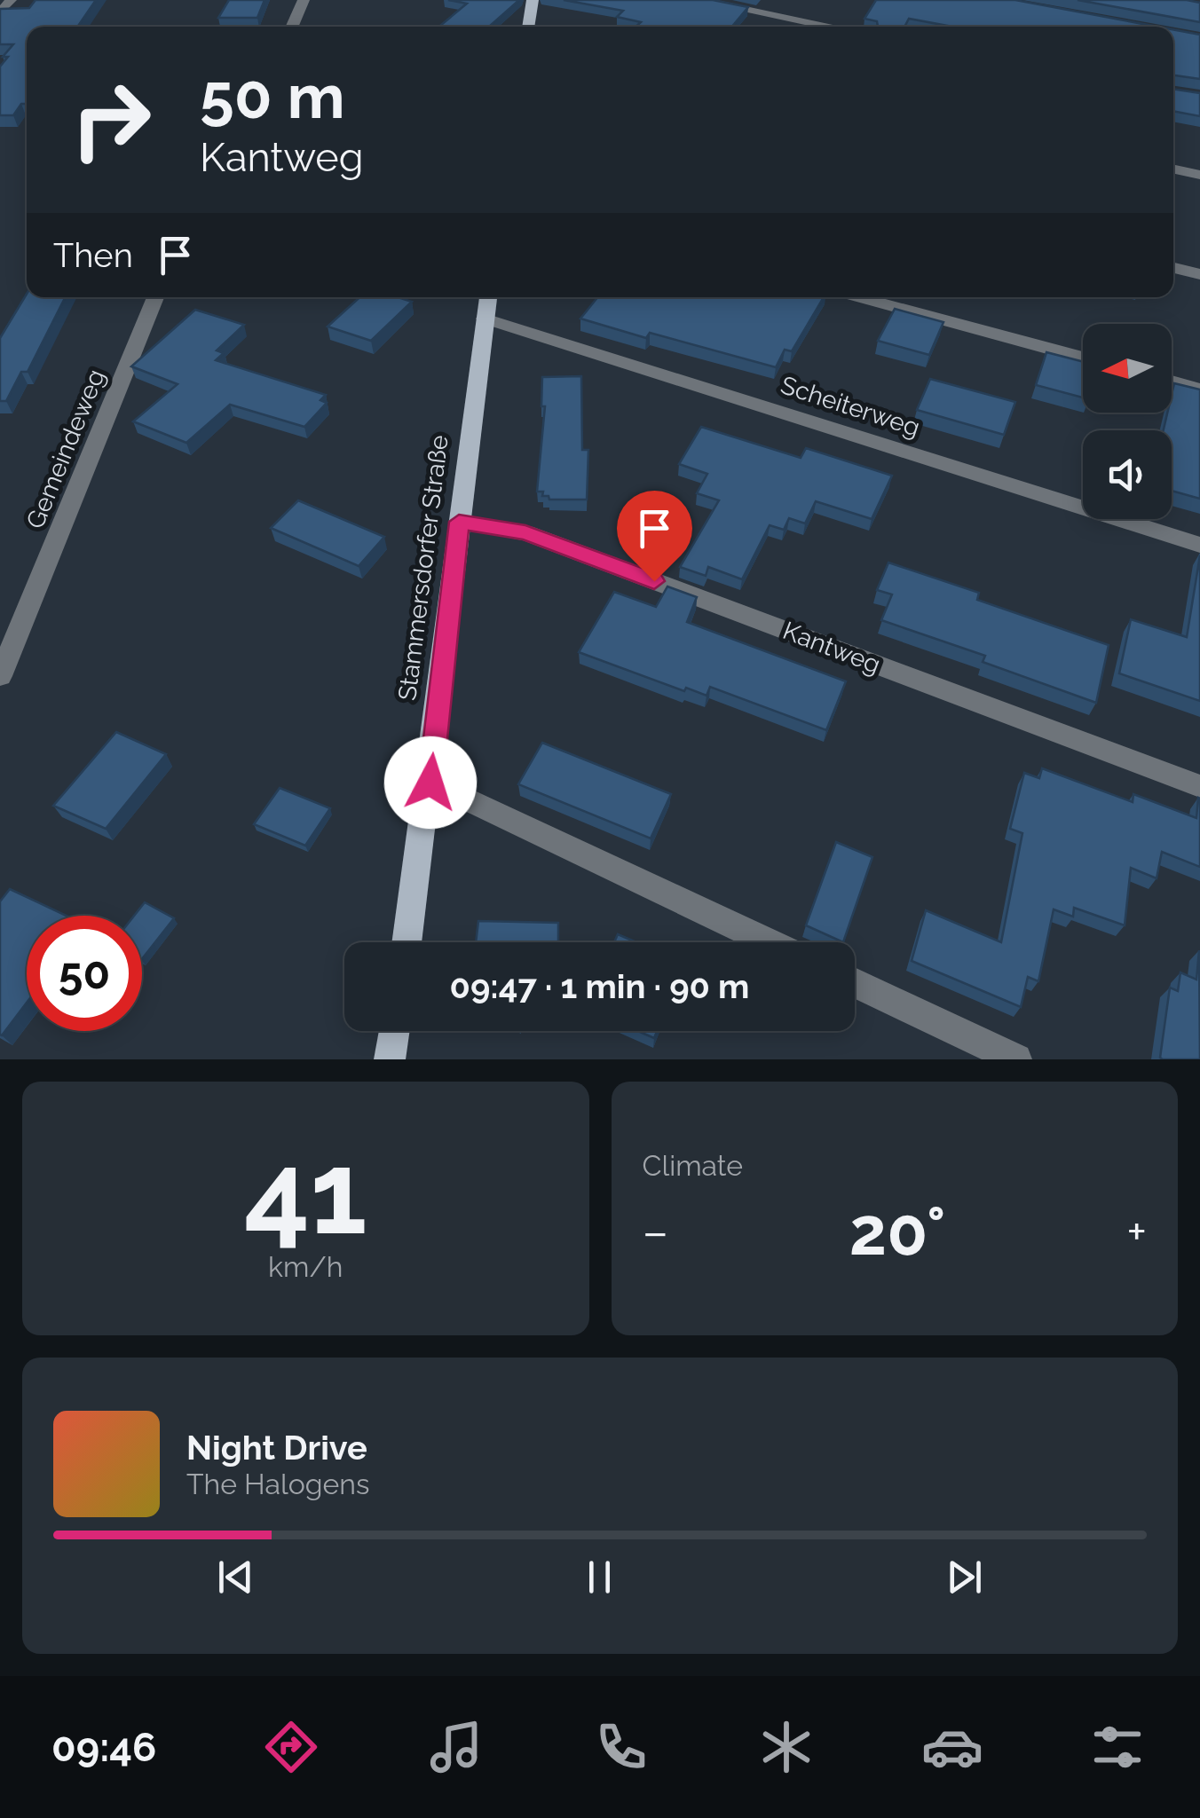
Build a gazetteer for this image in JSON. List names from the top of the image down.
{
  "streets": {
    "main road": ["Stammersdorfer Straße"],
    "street": ["Scheiterweg", "Gemeindeweg", "Kantweg"]
  },
  "crossings": [
    ["Scheiterweg", "Stammersdorfer Straße"],
    ["Stammersdorfer Straße", "Kantweg"]
  ],
  "north": "left",
  "page": {
    "turn": ["50 m", "Kantweg"],
    "then": "Then",
    "limit": "50",
    "trip": "09:47 · 1 min · 90 m",
    "tile": [
      ["41", "km/h"],
      "Climate"
    ],
    "heat": ["−", "20°", "+"],
    "song": ["Night Drive", "The Halogens"],
    "tabs": "09:46"
  }
}
